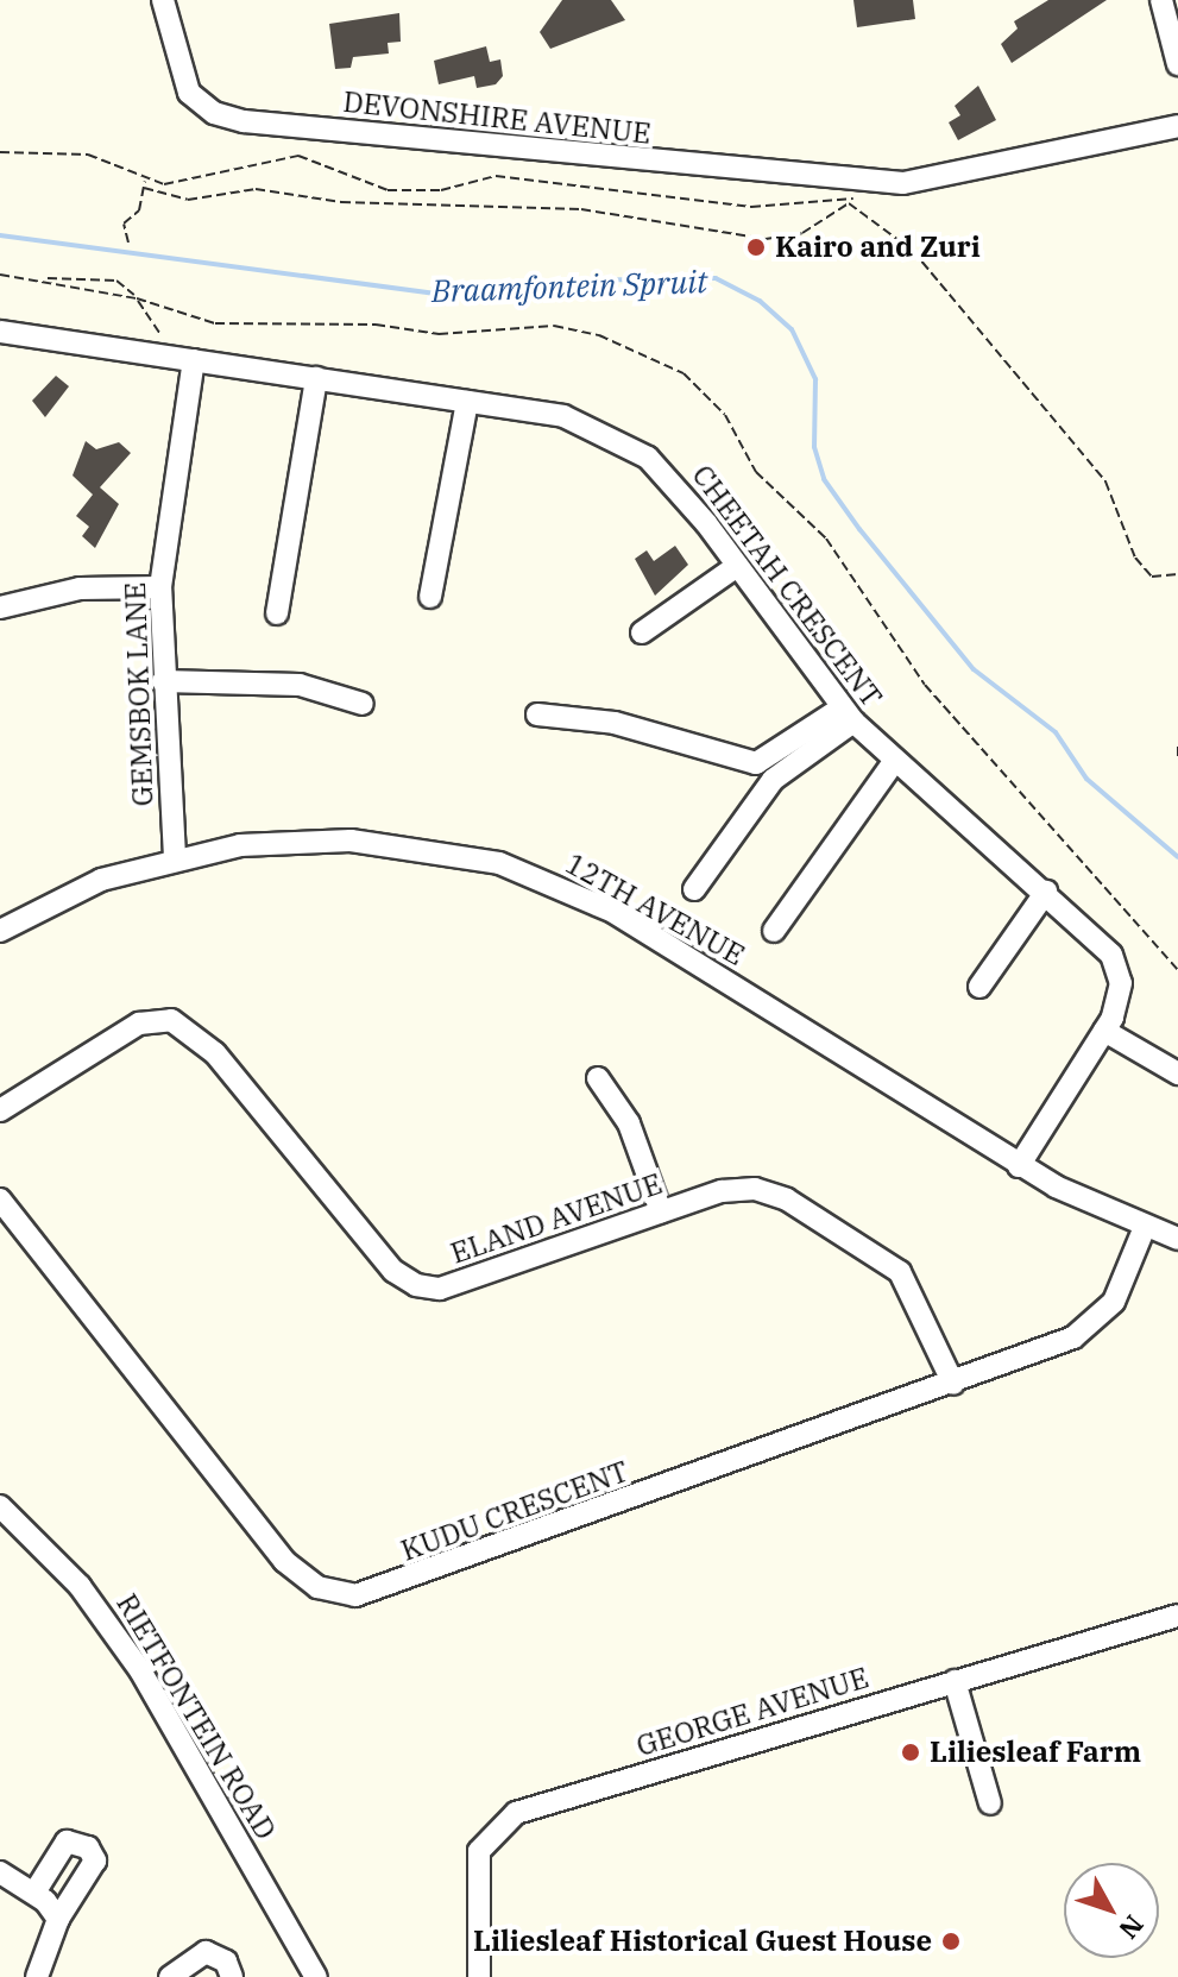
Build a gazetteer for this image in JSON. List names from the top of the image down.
{
  "streets": {
    "street": [
      "DEVONSHIRE AVENUE",
      "CHEETAH CRESCENT",
      "GEMSBOK LANE",
      "12TH AVENUE",
      "ELAND AVENUE",
      "KUDU CRESCENT",
      "GEORGE AVENUE",
      "RIETFONTEIN ROAD"
    ]
  },
  "crossings": [
    ["CHEETAH CRESCENT", "GEMSBOK LANE"],
    ["CHEETAH CRESCENT", "12TH AVENUE"],
    ["GEMSBOK LANE", "12TH AVENUE"],
    ["12TH AVENUE", "KUDU CRESCENT"],
    ["ELAND AVENUE", "KUDU CRESCENT"]
  ],
  "water": ["Braamfontein Spruit"],
  "places": ["Kairo and Zuri", "Liliesleaf Farm", "Liliesleaf Historical Guest House"],
  "north": "bottom right"
}
